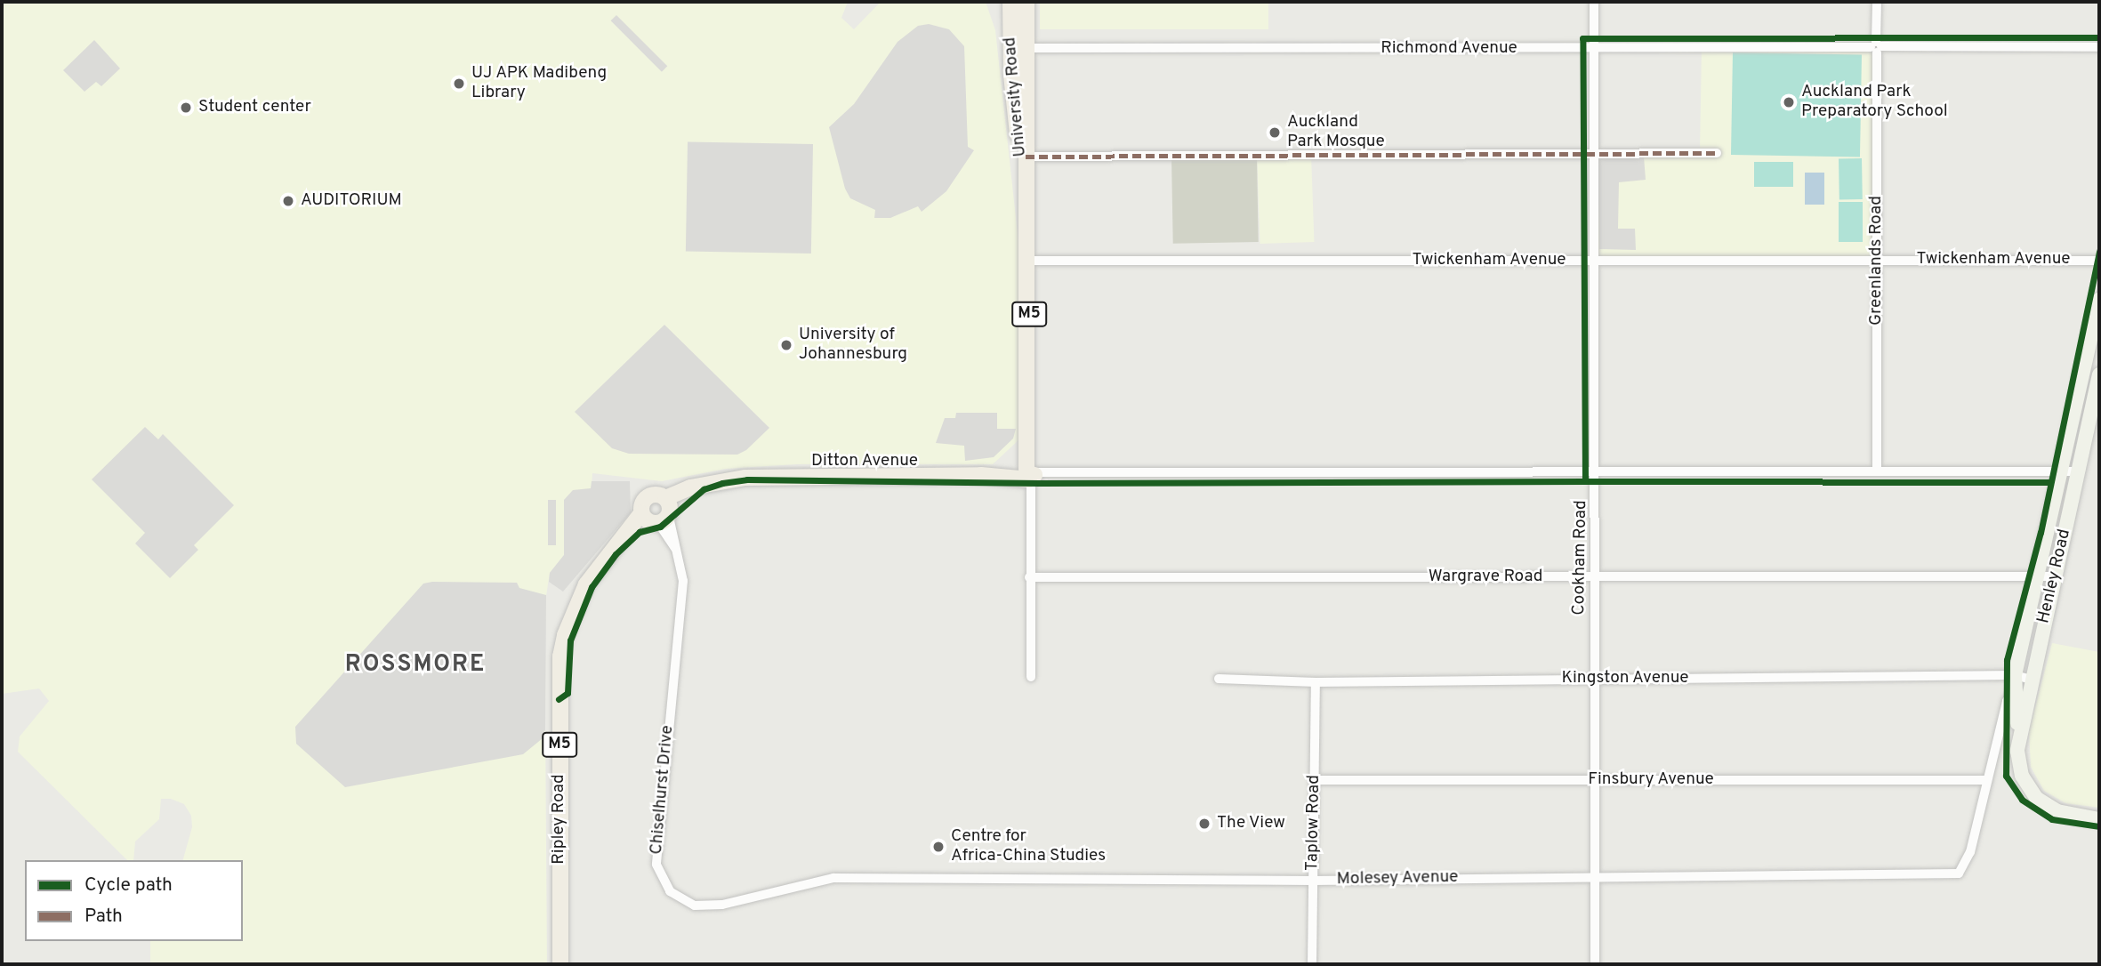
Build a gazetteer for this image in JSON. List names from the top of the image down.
{
  "streets": {
    "main road": [
      "University Road",
      "M5",
      "Ditton Avenue",
      "Henley Road",
      "Ripley Road"
    ],
    "street": [
      "Richmond Avenue",
      "Twickenham Avenue",
      "Greenlands Road",
      "Cookham Road",
      "Wargrave Road",
      "Kingston Avenue",
      "Finsbury Avenue",
      "Chiselhurst Drive",
      "Taplow Road",
      "Molesey Avenue"
    ]
  },
  "crossings": [
    ["Richmond Avenue", "University Road"],
    ["Richmond Avenue", "Greenlands Road"],
    ["Richmond Avenue", "Cookham Road"],
    ["University Road", "Twickenham Avenue"],
    ["University Road", "Ditton Avenue"],
    ["University Road", "Wargrave Road"],
    ["Twickenham Avenue", "Greenlands Road"],
    ["Twickenham Avenue", "Cookham Road"],
    ["Greenlands Road", "Ditton Avenue"],
    ["Ditton Avenue", "Cookham Road"],
    ["Ditton Avenue", "Henley Road"],
    ["Ditton Avenue", "Chiselhurst Drive"],
    ["Ditton Avenue", "Ripley Road"],
    ["Cookham Road", "Wargrave Road"],
    ["Cookham Road", "Kingston Avenue"],
    ["Cookham Road", "Finsbury Avenue"],
    ["Cookham Road", "Molesey Avenue"],
    ["Henley Road", "Wargrave Road"],
    ["Henley Road", "Kingston Avenue"],
    ["Henley Road", "Finsbury Avenue"],
    ["Henley Road", "Molesey Avenue"],
    ["Kingston Avenue", "Taplow Road"],
    ["Finsbury Avenue", "Taplow Road"],
    ["Chiselhurst Drive", "Ripley Road"],
    ["Chiselhurst Drive", "Molesey Avenue"],
    ["Taplow Road", "Molesey Avenue"]
  ],
  "districts": ["ROSSMORE"],
  "places": [
    "UJ APK Madibeng Library",
    "Auckland Park Preparatory School",
    "Student center",
    "Auckland Park Mosque",
    "AUDITORIUM",
    "University of Johannesburg",
    "The View",
    "Centre for Africa-China Studies"
  ],
  "legend": ["Cycle path", "Path"]
}
